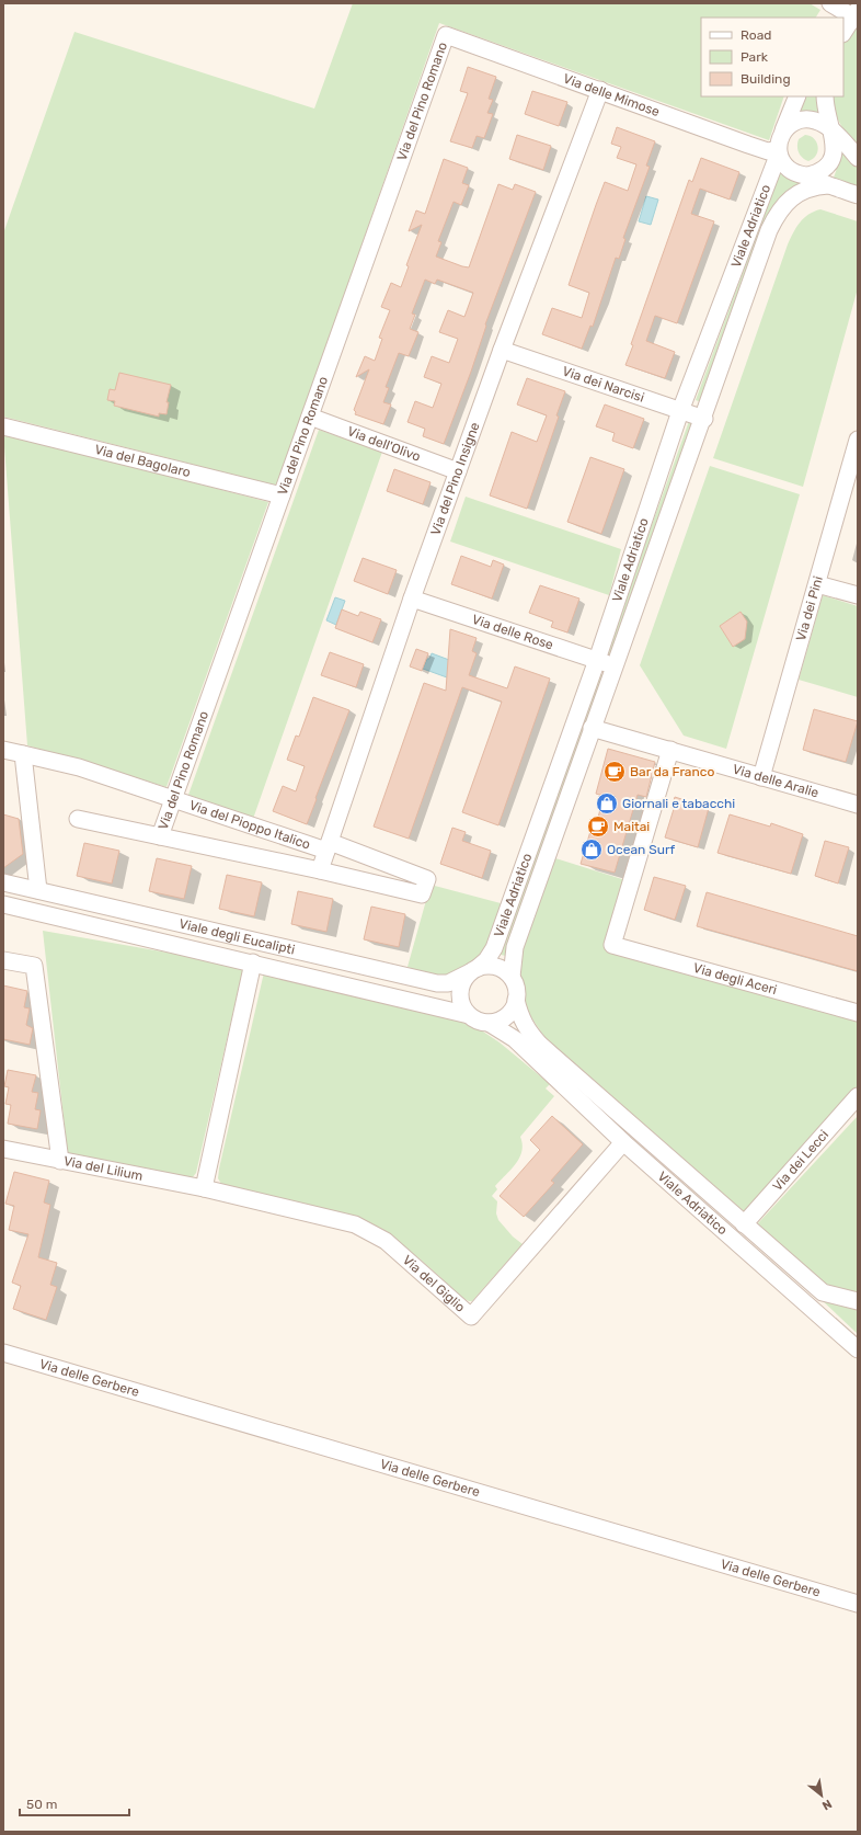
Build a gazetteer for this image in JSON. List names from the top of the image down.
{
  "streets": {
    "street": [
      "Via delle Mimose",
      "Via del Pino Romano",
      "Viale Adriatico",
      "Via dei Narcisi",
      "Via dell'Olivo",
      "Via del Bagolaro",
      "Via del Pino Insigne",
      "Via dei Pini",
      "Via delle Rose",
      "Via delle Aralie",
      "Via del Pioppo Italico",
      "Viale degli Eucalipti",
      "Via degli Aceri",
      "Via dei Lecci",
      "Via del Lilium",
      "Via del Giglio",
      "Via delle Gerbere"
    ]
  },
  "crossings": [
    ["Via delle Mimose", "Via del Pino Romano"],
    ["Via delle Mimose", "Viale Adriatico"],
    ["Via delle Mimose", "Via del Pino Insigne"],
    ["Via del Pino Romano", "Via dell'Olivo"],
    ["Via del Pino Romano", "Via del Bagolaro"],
    ["Via del Pino Romano", "Via del Pioppo Italico"],
    ["Viale Adriatico", "Via dei Narcisi"],
    ["Viale Adriatico", "Via delle Rose"],
    ["Viale Adriatico", "Via delle Aralie"],
    ["Viale Adriatico", "Viale degli Eucalipti"],
    ["Viale Adriatico", "Via dei Lecci"],
    ["Viale Adriatico", "Via del Giglio"],
    ["Via dei Narcisi", "Via del Pino Insigne"],
    ["Via dell'Olivo", "Via del Pino Insigne"],
    ["Via del Pino Insigne", "Via delle Rose"],
    ["Via del Pino Insigne", "Via del Pioppo Italico"],
    ["Via dei Pini", "Via delle Aralie"],
    ["Via delle Aralie", "Via degli Aceri"],
    ["Via del Lilium", "Via del Giglio"]
  ],
  "places": {
    "cafe": ["Bar da Franco", "Maitai"],
    "shop": ["Giornali e tabacchi", "Ocean Surf"]
  },
  "legend": ["Road", "Park", "Building"],
  "scale_bar": "50 m",
  "north": "bottom right"
}
